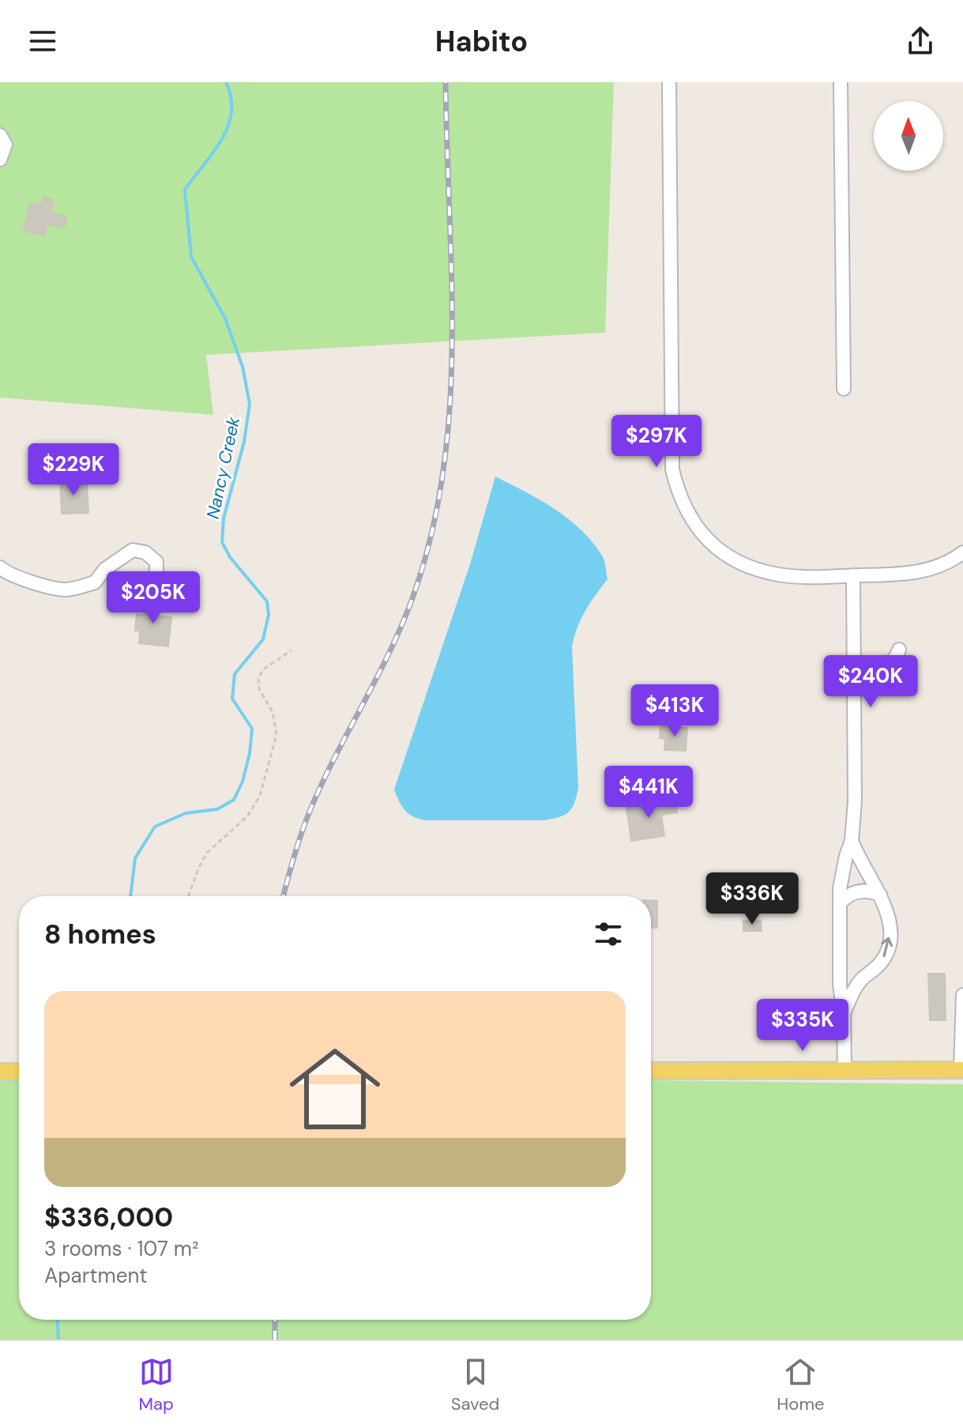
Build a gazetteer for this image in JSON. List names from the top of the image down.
{
  "water": ["Nancy Creek"],
  "north": "top",
  "page": {
    "header": "Habito",
    "price": [
      "$297K",
      "$229K",
      "$205K",
      "$240K",
      "$413K",
      "$441K",
      "$336K",
      "$335K"
    ],
    "heading": "8 homes",
    "list": [
      {
        "name": "$336,000",
        "note": "3 rooms · 107 m² · Apartment"
      }
    ],
    "tabs": ["Map", "Saved", "Home"]
  }
}
